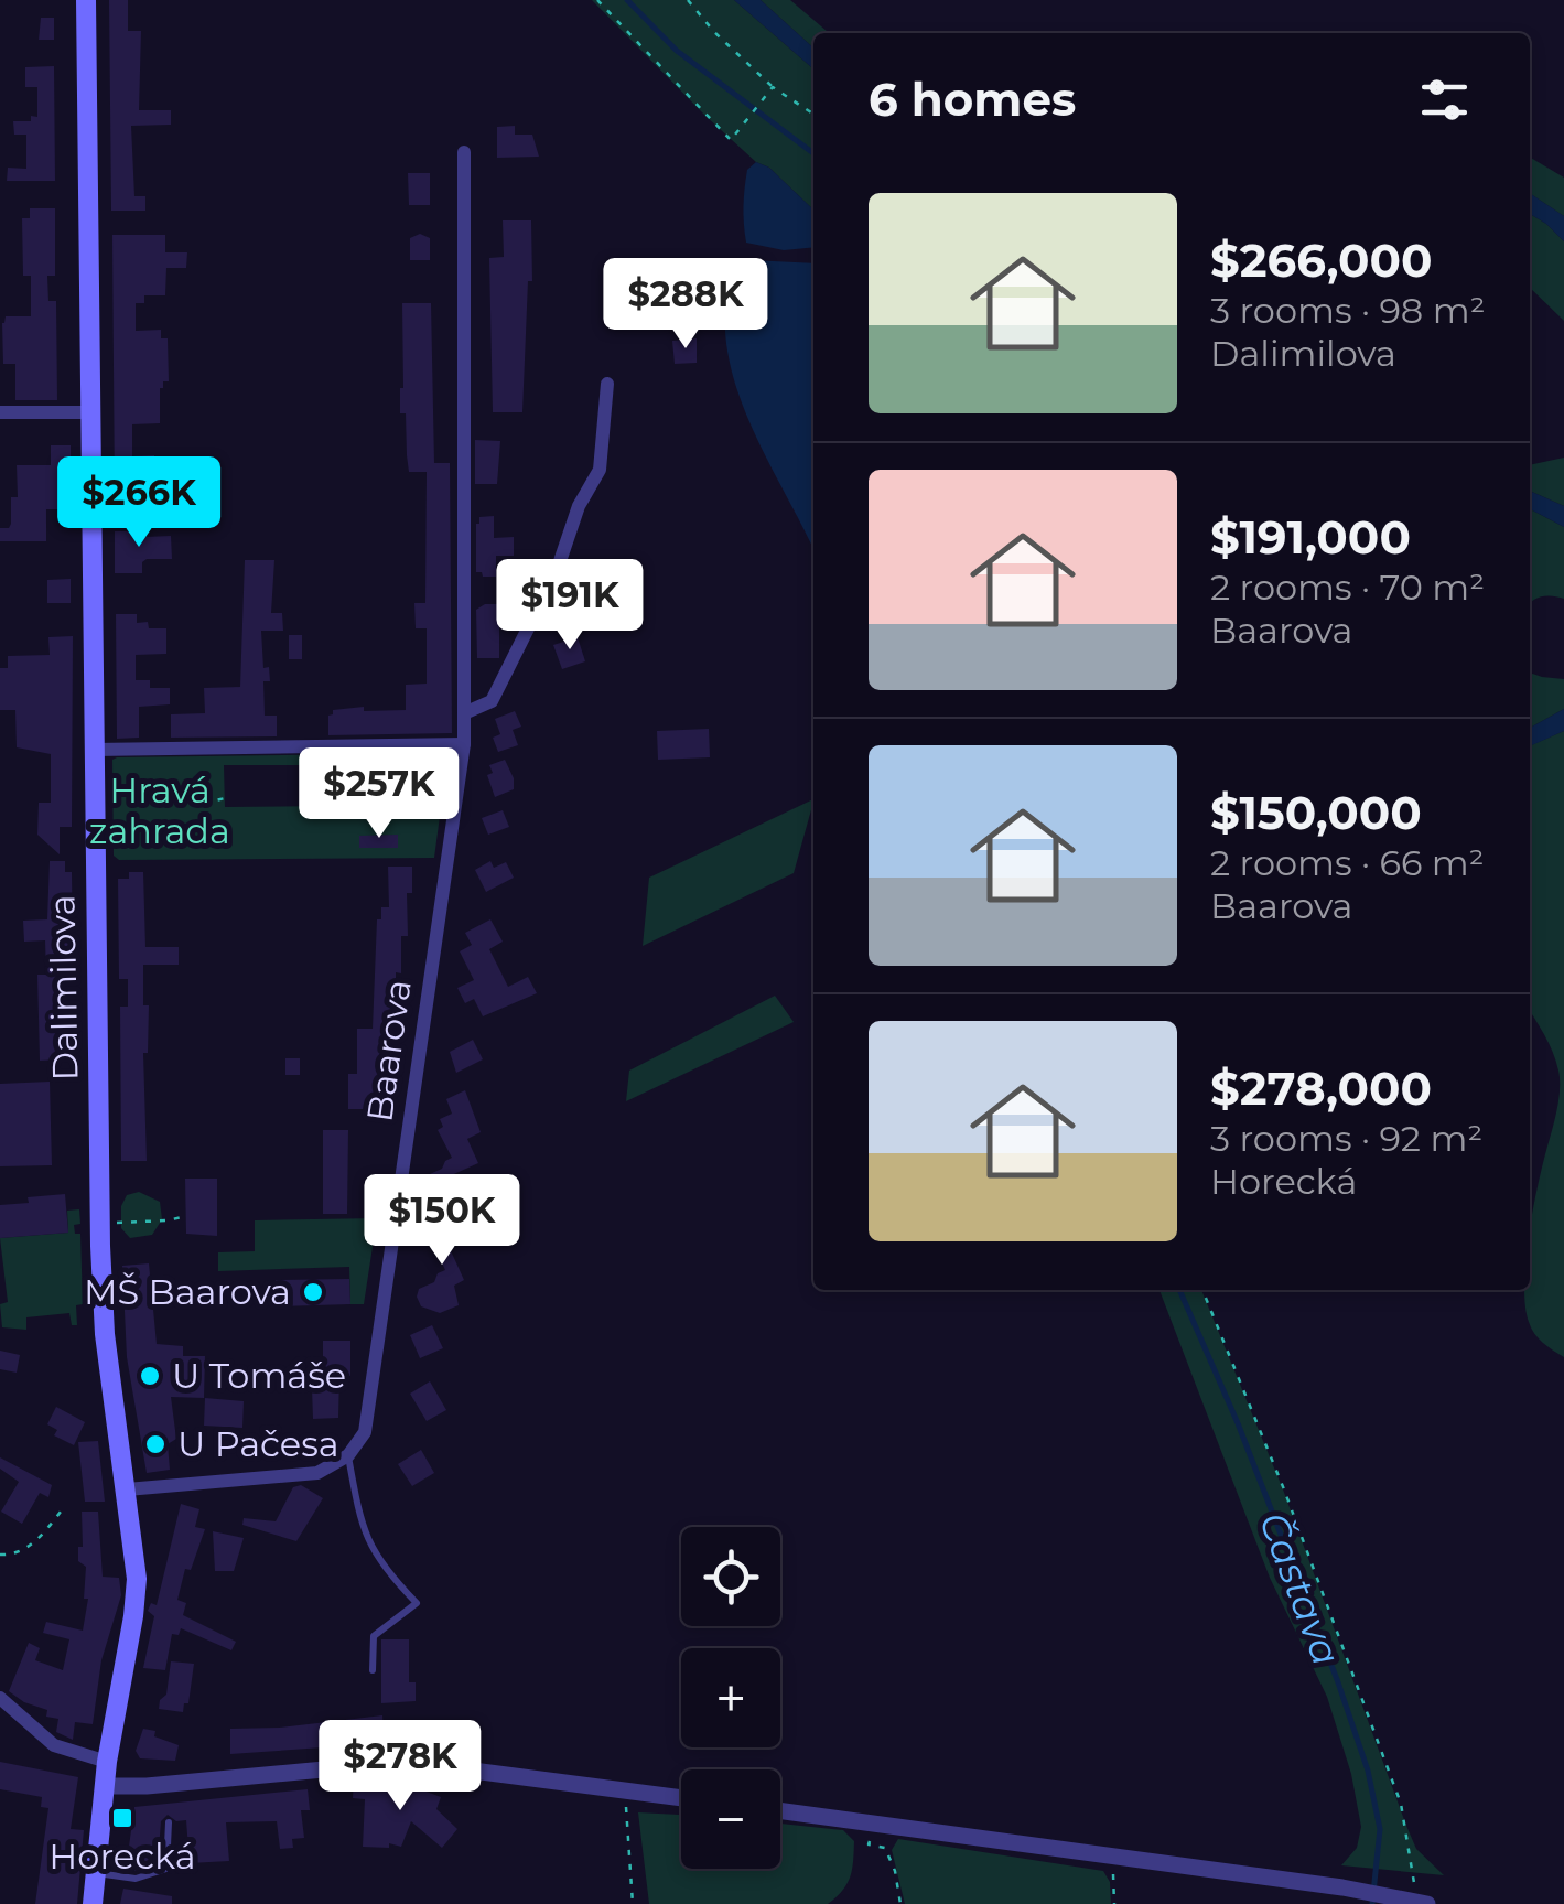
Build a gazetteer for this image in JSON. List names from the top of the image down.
{
  "streets": {
    "main road": ["Dalimilova"],
    "street": ["Baarova"]
  },
  "water": ["Častava"],
  "parks": ["Hravá zahrada"],
  "places": {
    "other": ["MŠ Baarova", "U Tomáše", "U Pačesa"],
    "transit": ["Horecká"]
  },
  "page": {
    "heading": "6 homes",
    "list": [
      {
        "name": "$266,000",
        "note": "3 rooms · 98 m² · Dalimilova"
      },
      {
        "name": "$191,000",
        "note": "2 rooms · 70 m² · Baarova"
      },
      {
        "name": "$150,000",
        "note": "2 rooms · 66 m² · Baarova"
      },
      {
        "name": "$278,000",
        "note": "3 rooms · 92 m² · Horecká"
      }
    ],
    "price": [
      "$288K",
      "$266K",
      "$191K",
      "$257K",
      "$150K",
      "$278K"
    ],
    "map_buttons": ["+", "−"]
  }
}
